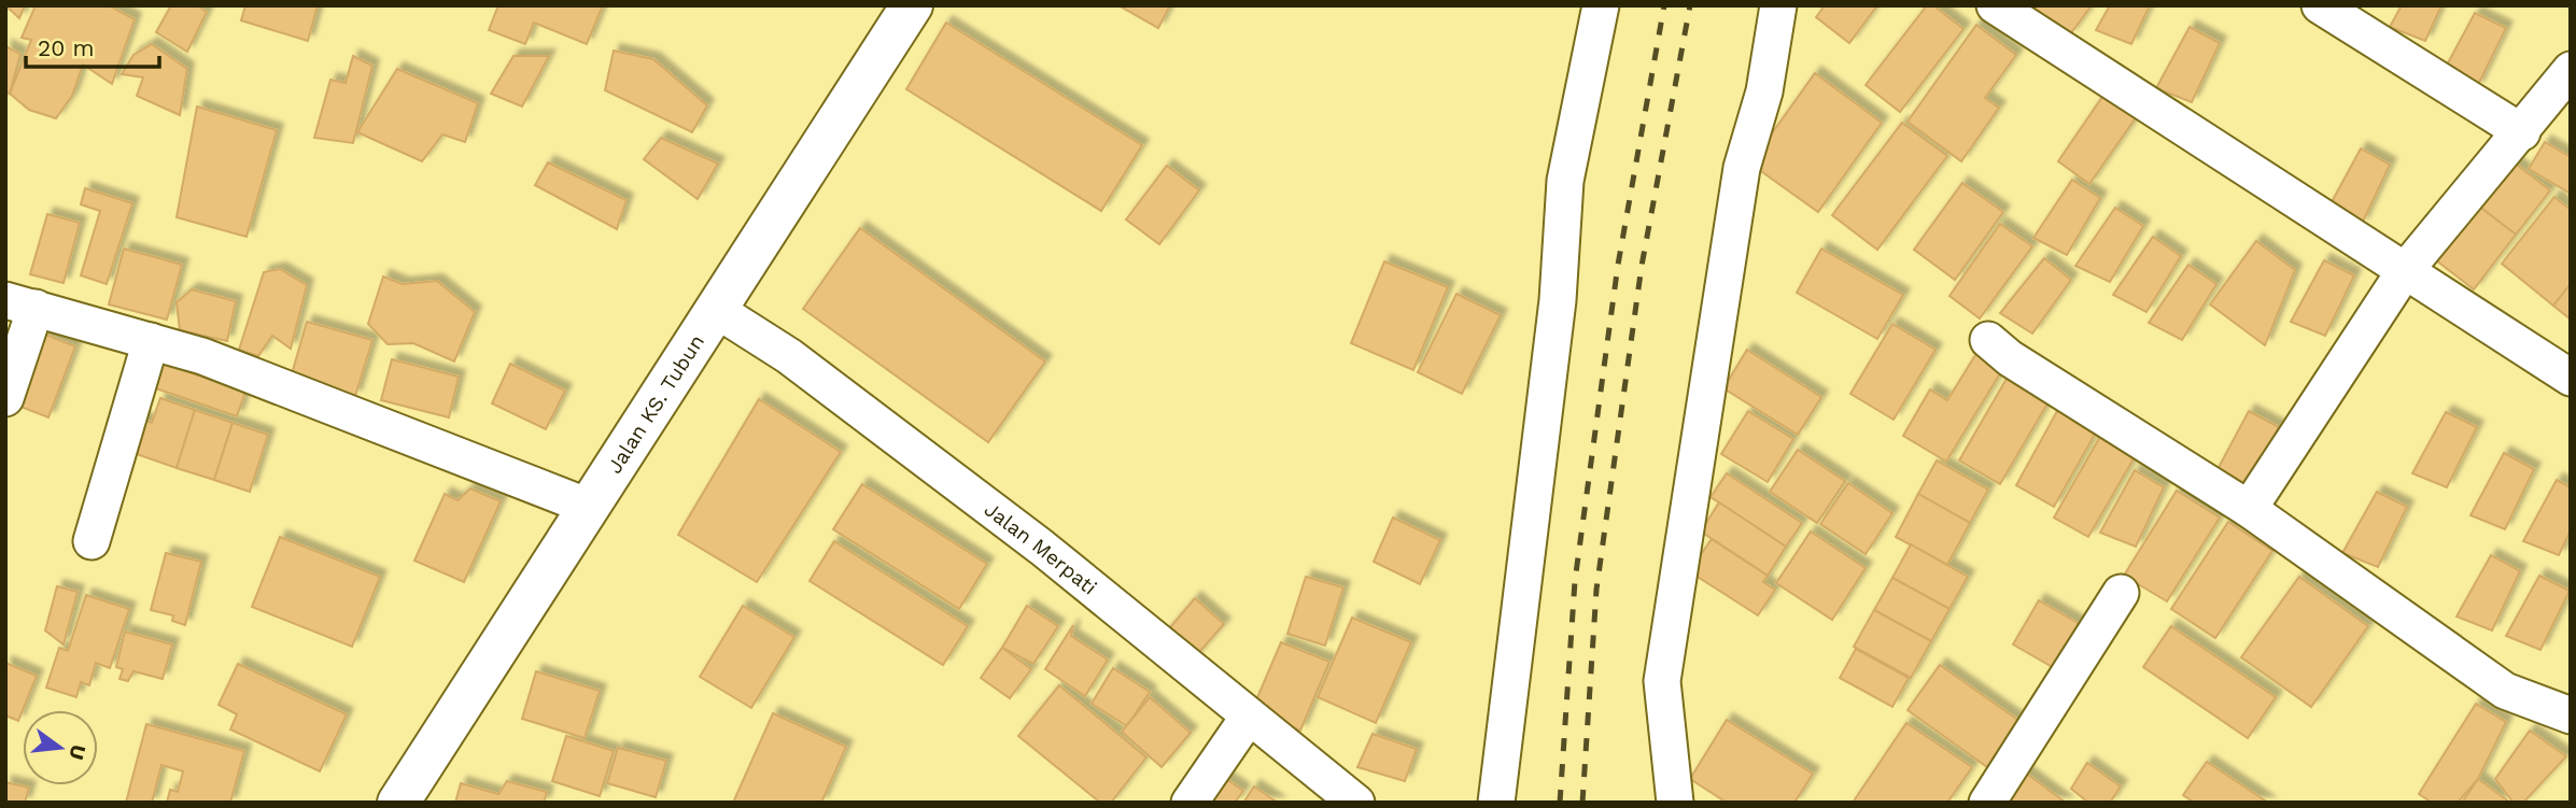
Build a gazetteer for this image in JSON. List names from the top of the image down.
{
  "streets": {
    "main road": ["Jalan KS. Tubun"],
    "street": ["Jalan Merpati"]
  },
  "crossings": [
    ["Jalan KS. Tubun", "Jalan Merpati"]
  ],
  "scale_bar": "20 m",
  "north": "right"
}
